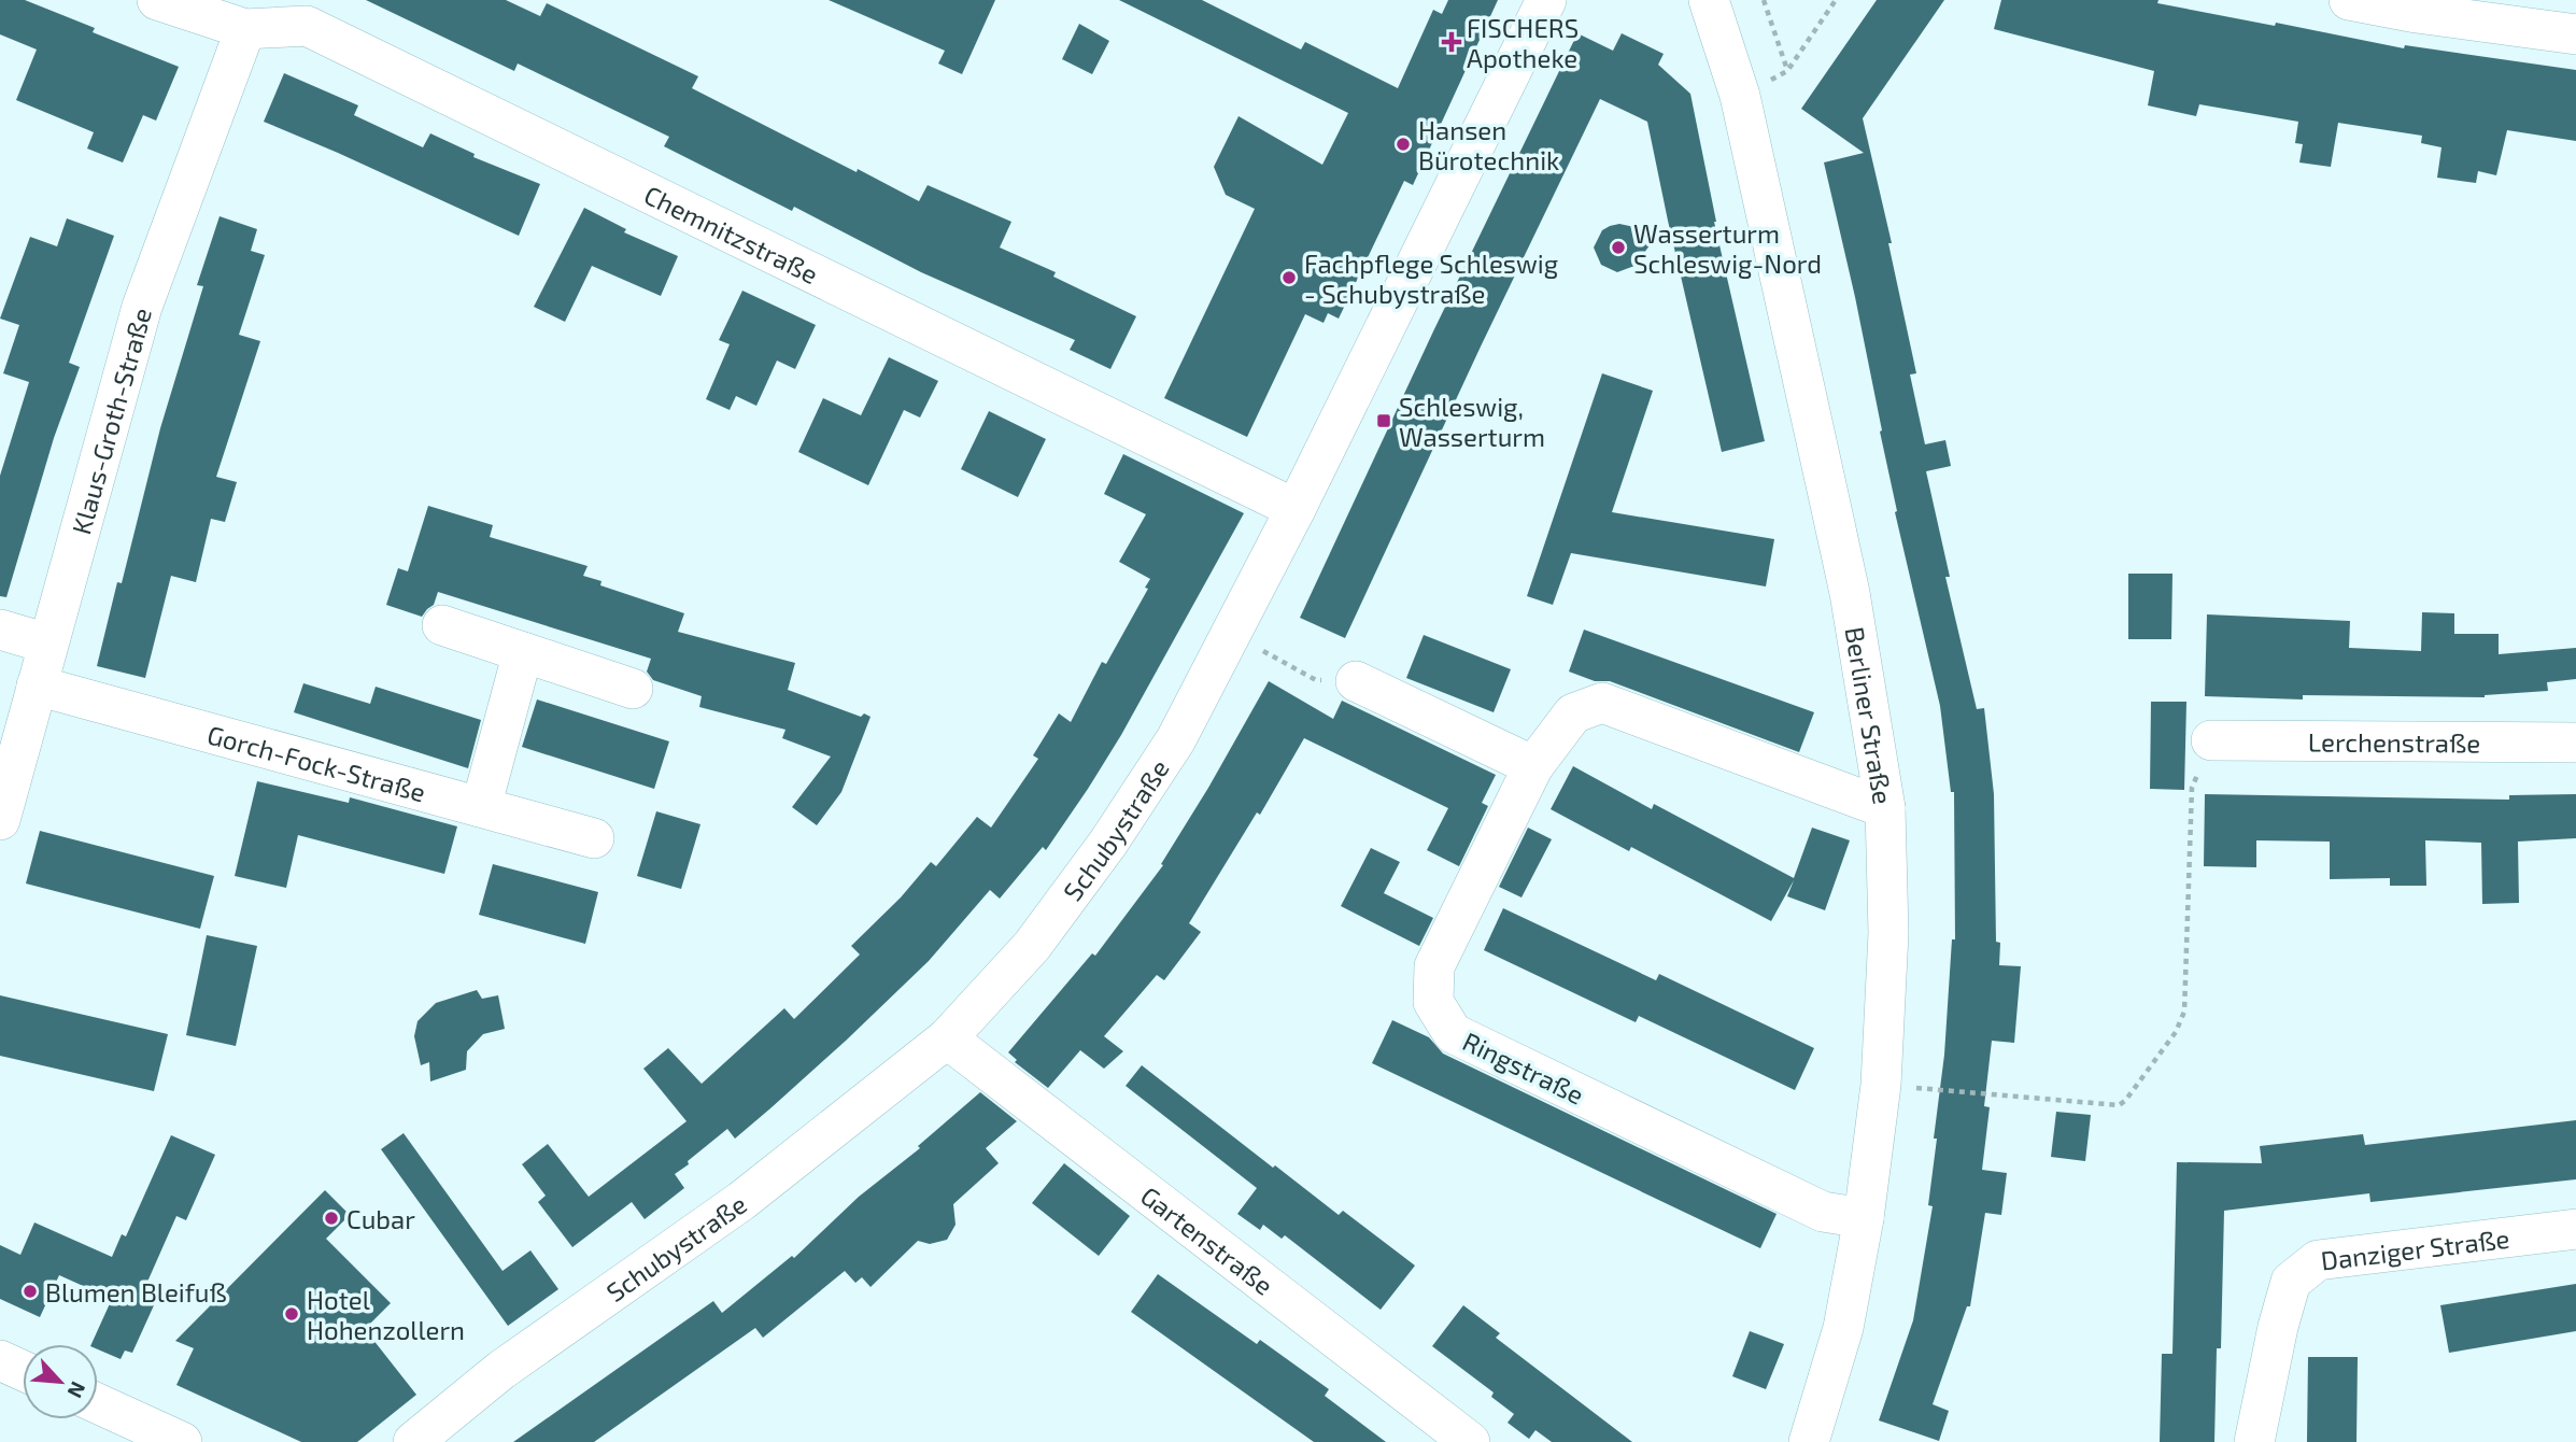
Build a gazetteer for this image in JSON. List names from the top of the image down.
{
  "streets": {
    "street": [
      "Chemnitzstraße",
      "Klaus-Groth-Straße",
      "Berliner Straße",
      "Lerchenstraße",
      "Gorch-Fock-Straße",
      "Schubystraße",
      "Ringstraße",
      "Gartenstraße",
      "Danziger Straße"
    ]
  },
  "crossings": [
    ["Chemnitzstraße", "Klaus-Groth-Straße"],
    ["Chemnitzstraße", "Schubystraße"],
    ["Klaus-Groth-Straße", "Gorch-Fock-Straße"],
    ["Berliner Straße", "Ringstraße"],
    ["Schubystraße", "Gartenstraße"]
  ],
  "places": {
    "health": ["FISCHERS Apotheke"],
    "other": [
      "Hansen Bürotechnik",
      "Wasserturm Schleswig-Nord",
      "Fachpflege Schleswig - Schubystraße",
      "Cubar",
      "Blumen Bleifuß",
      "Hotel Hohenzollern"
    ],
    "transit": ["Schleswig, Wasserturm"]
  },
  "north": "bottom right"
}
